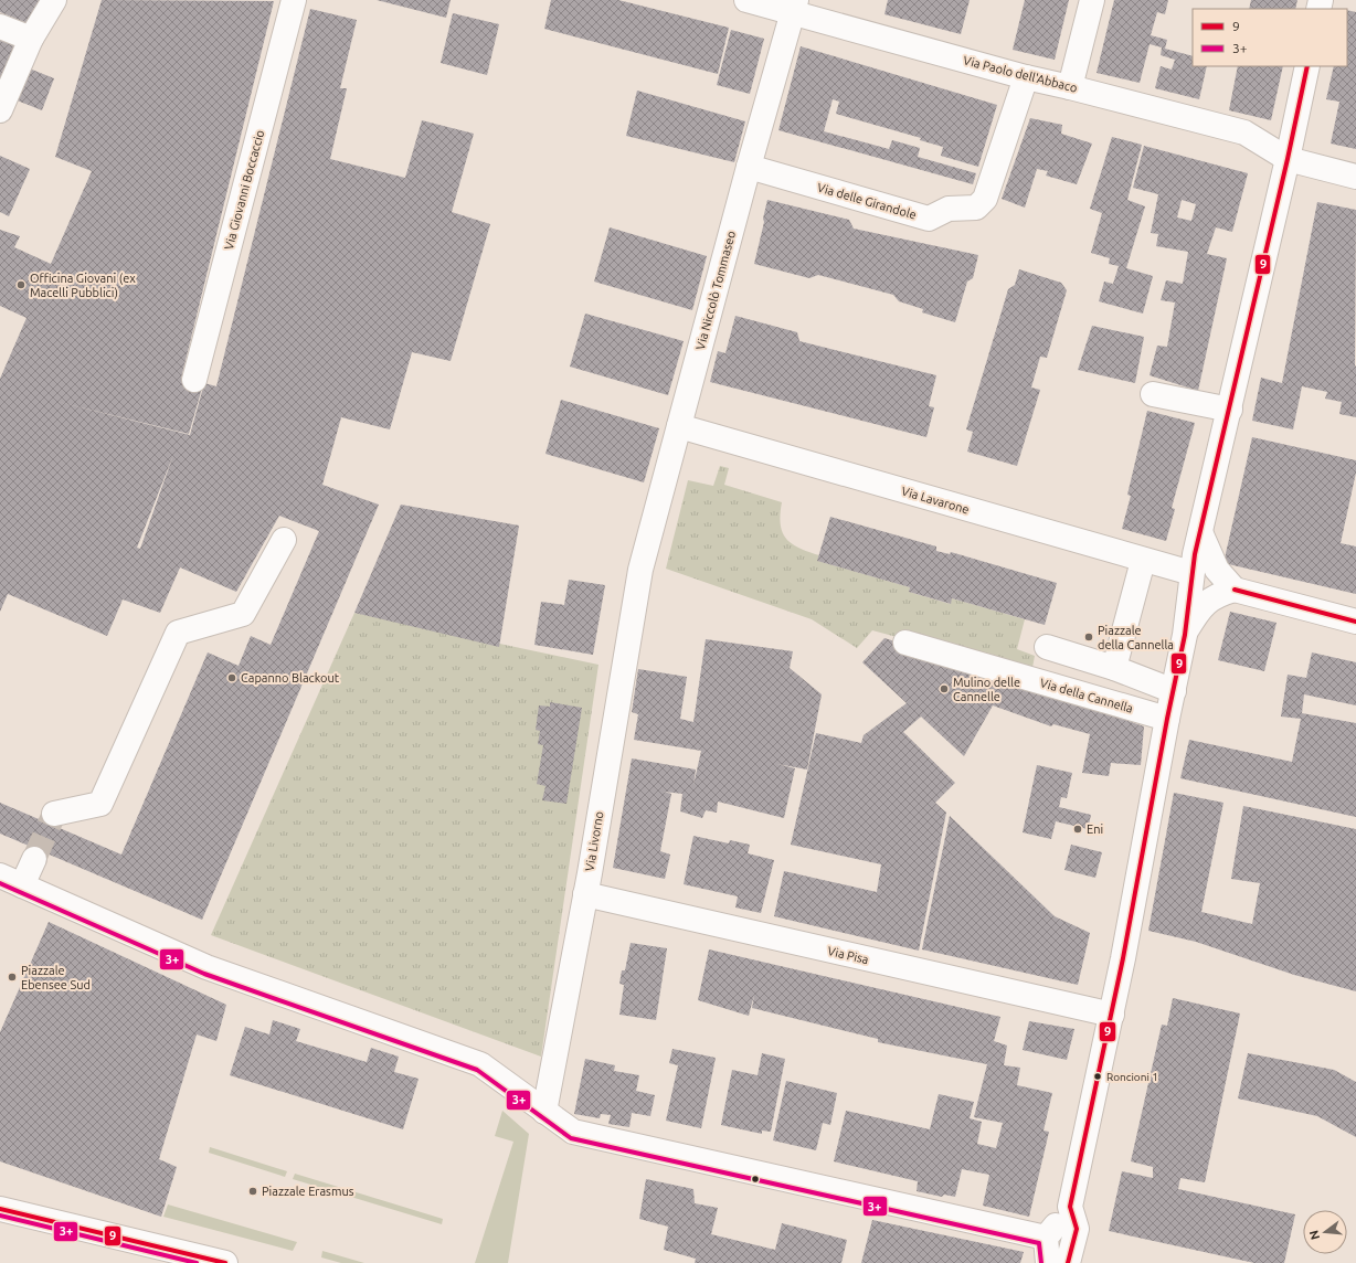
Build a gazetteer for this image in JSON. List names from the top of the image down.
{
  "streets": {
    "street": [
      "Via Paolo dell'Abbaco",
      "Via Giovanni Boccaccio",
      "Via delle Girandole",
      "Via Niccolò Tommaseo",
      "Via Lavarone",
      "Via della Cannella",
      "Via Livorno",
      "Via Pisa"
    ]
  },
  "crossings": [
    ["Via Paolo dell'Abbaco", "Via delle Girandole"],
    ["Via Paolo dell'Abbaco", "Via Niccolò Tommaseo"],
    ["Via delle Girandole", "Via Niccolò Tommaseo"],
    ["Via Niccolò Tommaseo", "Via Lavarone"],
    ["Via Niccolò Tommaseo", "Via Livorno"],
    ["Via Livorno", "Via Pisa"]
  ],
  "places": [
    "Officina Giovani (ex Macelli Pubblici)",
    "Piazzale della Cannella",
    "Capanno Blackout",
    "Mulino delle Cannelle",
    "Eni",
    "Piazzale Ebensee Sud",
    "Roncioni 1",
    "Piazzale Erasmus"
  ],
  "lines": ["transit line 9", "transit line 3+"],
  "legend": ["9", "3+"],
  "north": "left"
}
